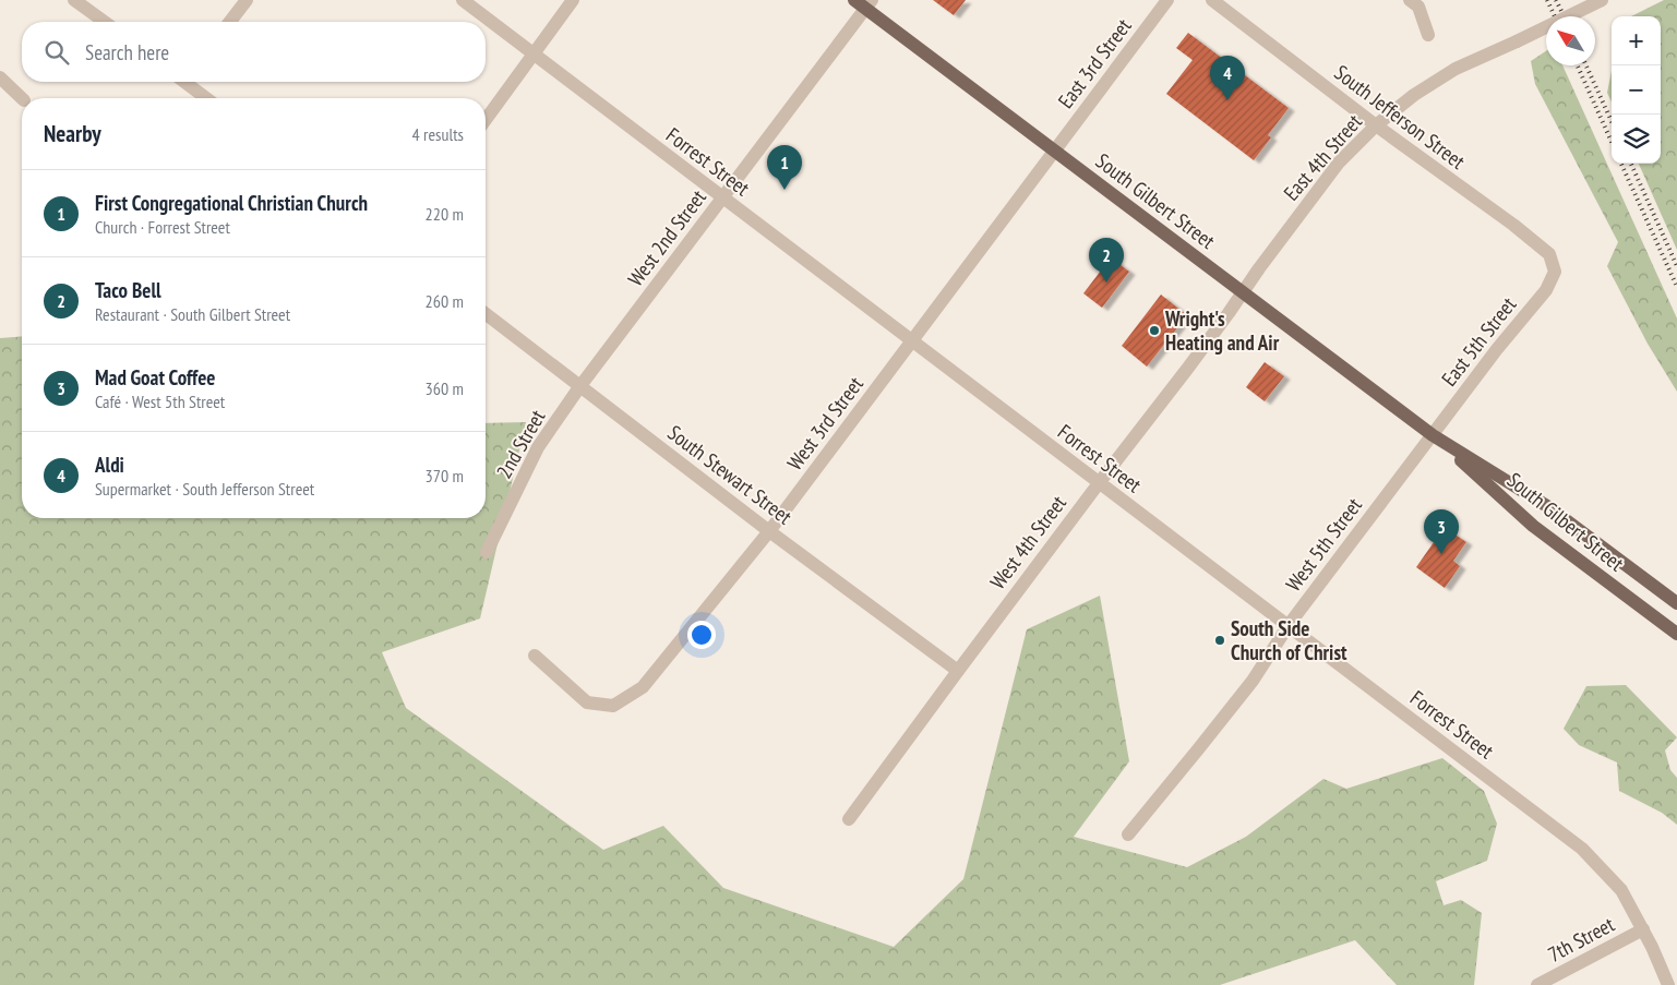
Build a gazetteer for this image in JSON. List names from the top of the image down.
{
  "streets": {
    "main road": ["South Gilbert Street"],
    "street": [
      "East 3rd Street",
      "South Jefferson Street",
      "East 4th Street",
      "Forrest Street",
      "West 2nd Street",
      "East 5th Street",
      "West 3rd Street",
      "2nd Street",
      "South Stewart Street",
      "West 4th Street",
      "West 5th Street",
      "7th Street"
    ]
  },
  "crossings": [
    ["East 3rd Street", "South Gilbert Street"],
    ["East 3rd Street", "West 3rd Street"],
    ["South Jefferson Street", "East 4th Street"],
    ["South Jefferson Street", "East 5th Street"],
    ["East 4th Street", "South Gilbert Street"],
    ["East 4th Street", "West 4th Street"],
    ["Forrest Street", "West 2nd Street"],
    ["Forrest Street", "West 3rd Street"],
    ["Forrest Street", "West 4th Street"],
    ["Forrest Street", "West 5th Street"],
    ["Forrest Street", "7th Street"],
    ["South Gilbert Street", "West 2nd Street"],
    ["South Gilbert Street", "East 5th Street"],
    ["South Gilbert Street", "West 3rd Street"],
    ["South Gilbert Street", "West 4th Street"],
    ["South Gilbert Street", "West 5th Street"],
    ["West 2nd Street", "2nd Street"],
    ["West 2nd Street", "South Stewart Street"],
    ["East 5th Street", "West 5th Street"],
    ["West 3rd Street", "South Stewart Street"],
    ["2nd Street", "South Stewart Street"],
    ["South Stewart Street", "West 4th Street"]
  ],
  "places": ["Wright's Heating and Air", "South Side Church of Christ"],
  "north": "top left",
  "page": {
    "map_buttons": ["+", "−"],
    "search": "Search here",
    "pins": [
      "4",
      "1",
      "2",
      "3"
    ],
    "heading": ["Nearby", "4 results"],
    "list": [
      {
        "mark": "1",
        "name": "First Congregational Christian Church",
        "note": "Church · Forrest Street",
        "value": "220 m"
      },
      {
        "mark": "2",
        "name": "Taco Bell",
        "note": "Restaurant · South Gilbert Street",
        "value": "260 m"
      },
      {
        "mark": "3",
        "name": "Mad Goat Coffee",
        "note": "Café · West 5th Street",
        "value": "360 m"
      },
      {
        "mark": "4",
        "name": "Aldi",
        "note": "Supermarket · South Jefferson Street",
        "value": "370 m"
      }
    ]
  }
}
